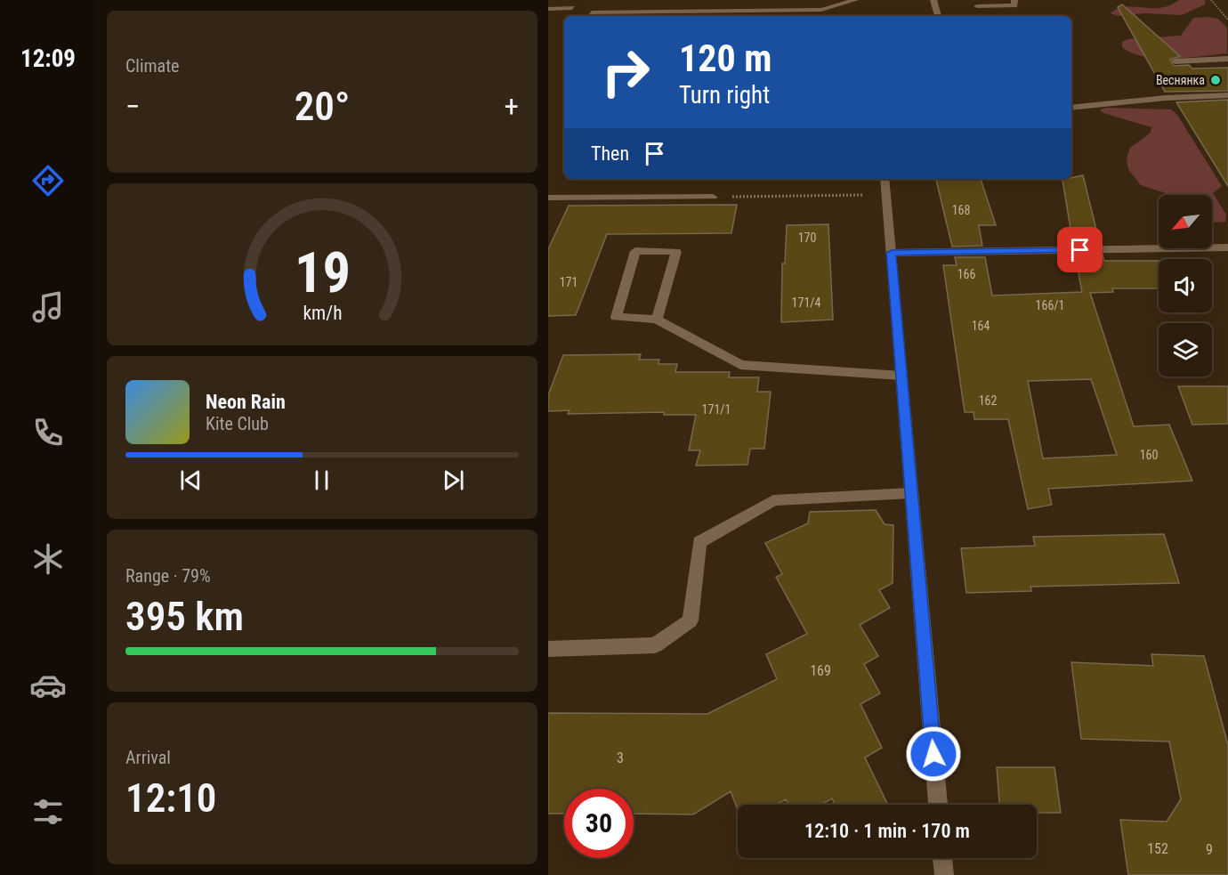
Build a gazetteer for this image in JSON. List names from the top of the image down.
{
  "places": ["Веснянка"],
  "house_numbers": [
    "168",
    "170",
    "166",
    "171",
    "171/4",
    "166/1",
    "164",
    "162",
    "171/1",
    "160",
    "169",
    "3",
    "152",
    "9"
  ],
  "north": "bottom left",
  "page": {
    "tabs": "12:09",
    "tile": [
      "Climate",
      ["Range · 79%", "395 km"],
      ["Arrival", "12:10"]
    ],
    "turn": ["120 m", "Turn right"],
    "heat": ["−", "20°", "+"],
    "then": "Then",
    "song": ["Neon Rain", "Kite Club"],
    "limit": "30",
    "trip": "12:10 · 1 min · 170 m",
    "gauge": ["19", "km/h"]
  }
}
